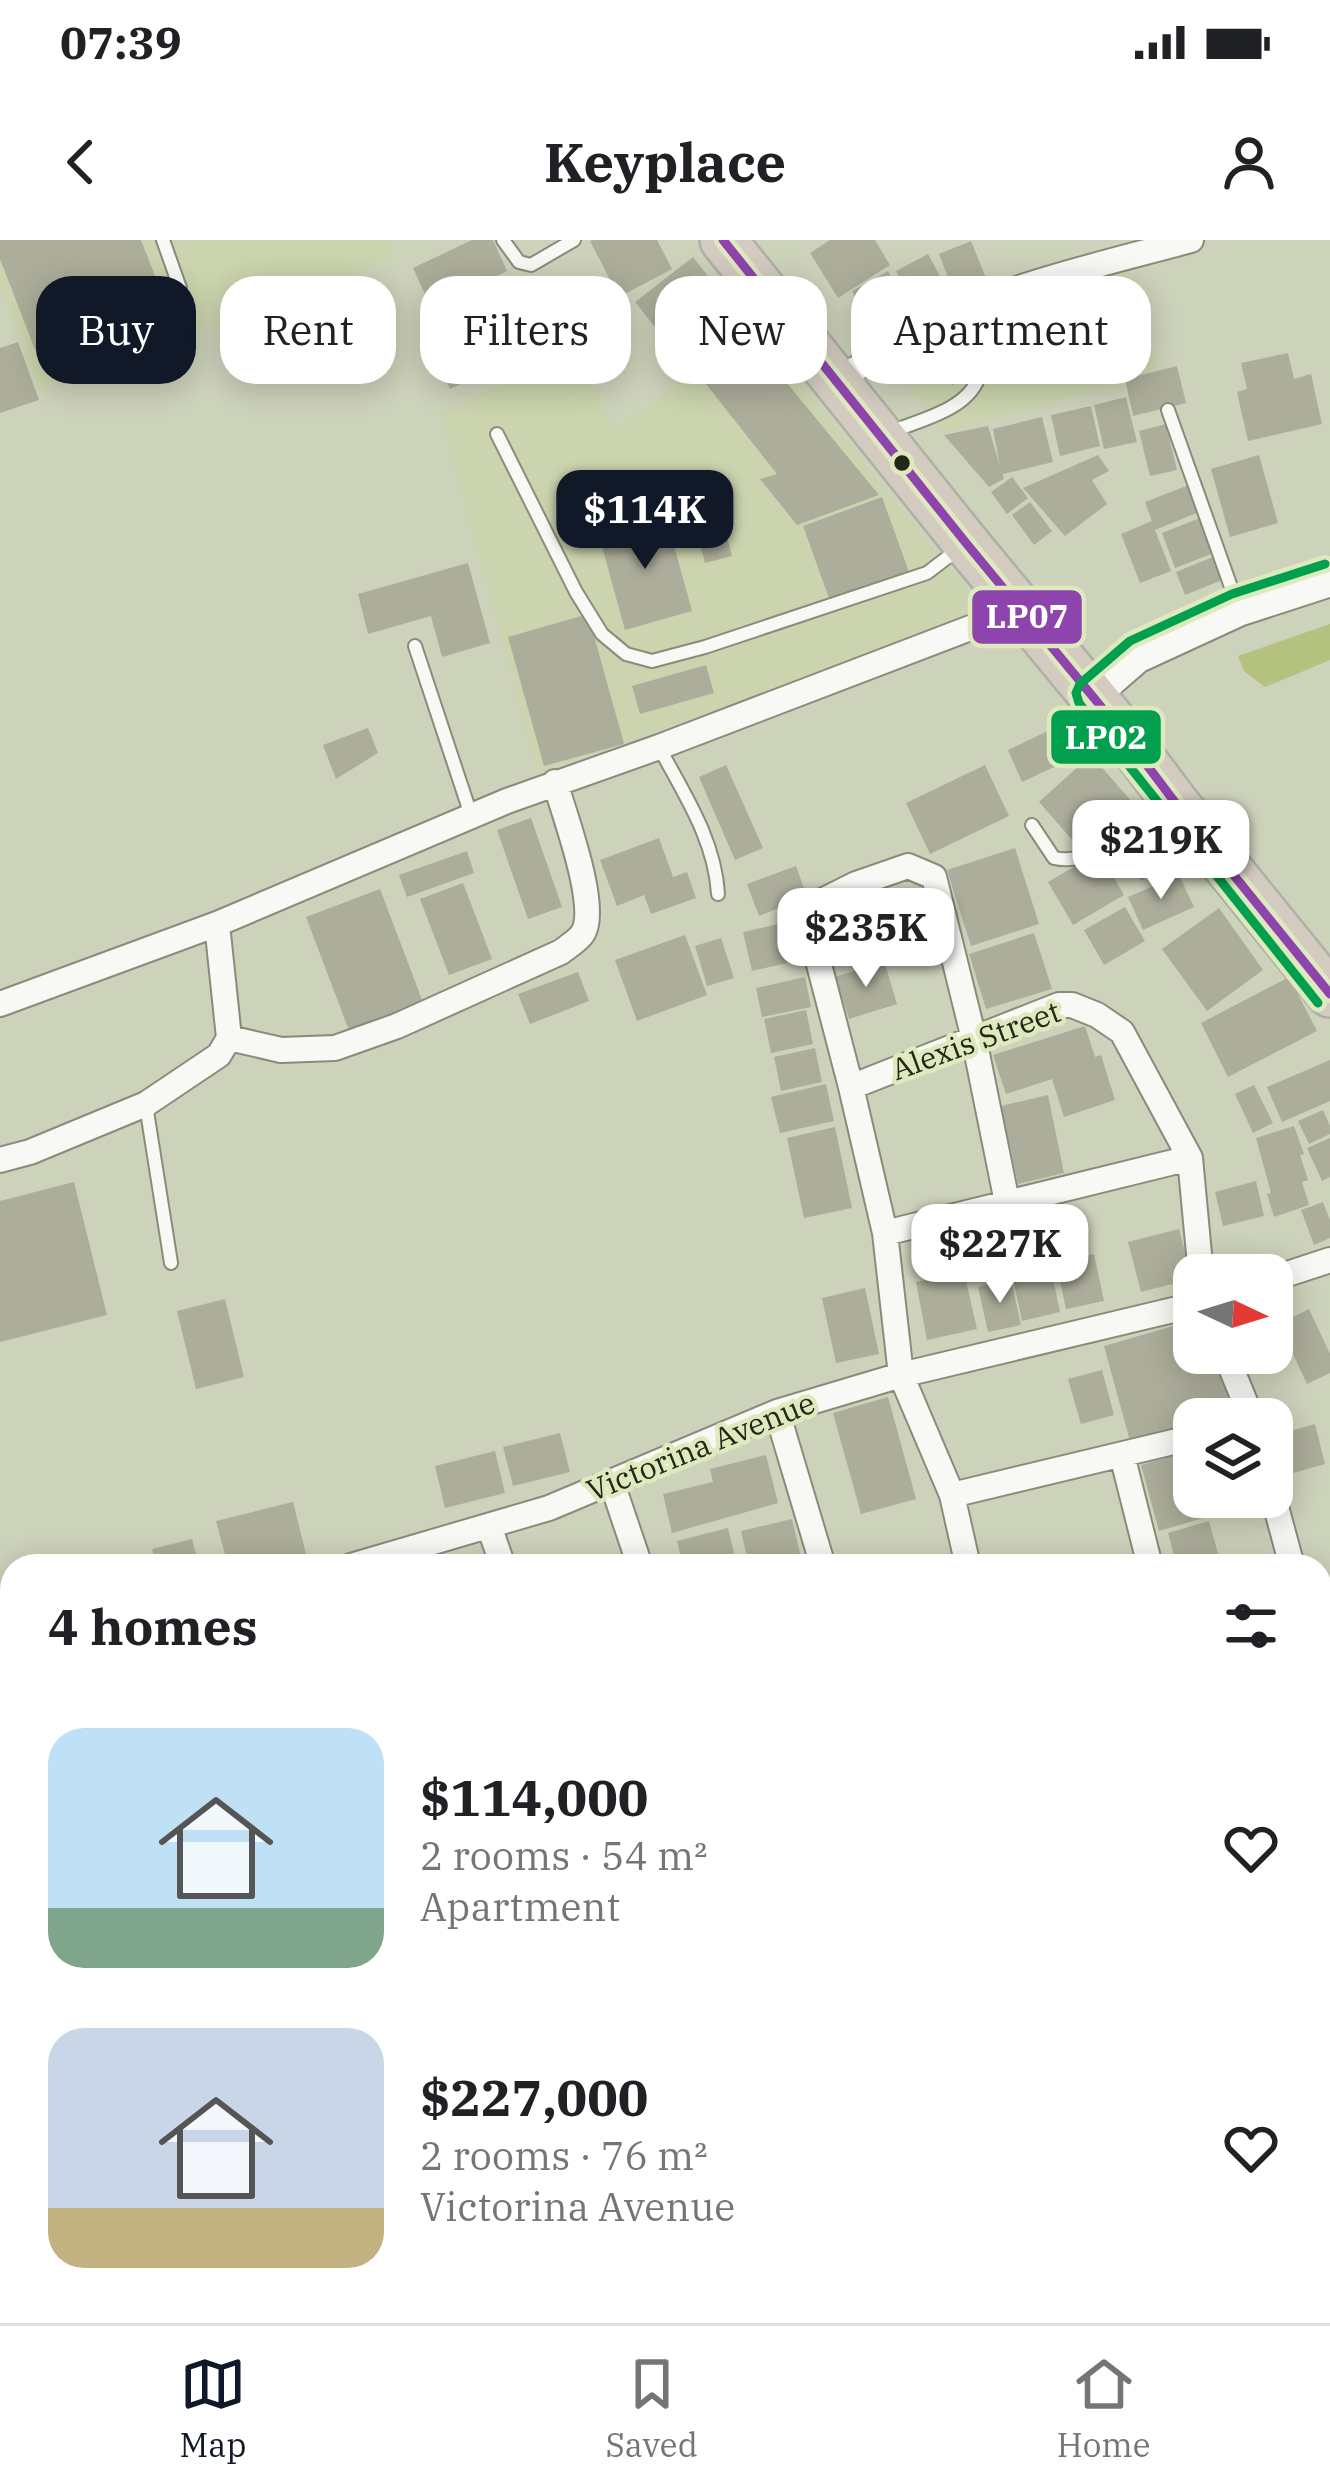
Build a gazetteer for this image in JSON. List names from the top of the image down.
{
  "streets": {
    "street": ["Alexis Street", "Victorina Avenue"]
  },
  "lines": ["transit line LP07", "transit line LP02"],
  "north": "right",
  "page": {
    "status": "07:39",
    "header": "Keyplace",
    "chip": [
      "Buy",
      "Rent",
      "Filters",
      "New",
      "Apartment"
    ],
    "price": [
      "$114K",
      "$219K",
      "$235K",
      "$227K"
    ],
    "heading": "4 homes",
    "list": [
      {
        "name": "$114,000",
        "note": "2 rooms · 54 m² · Apartment"
      },
      {
        "name": "$227,000",
        "note": "2 rooms · 76 m² · Victorina Avenue"
      }
    ],
    "tabs": ["Map", "Saved", "Home"]
  }
}
